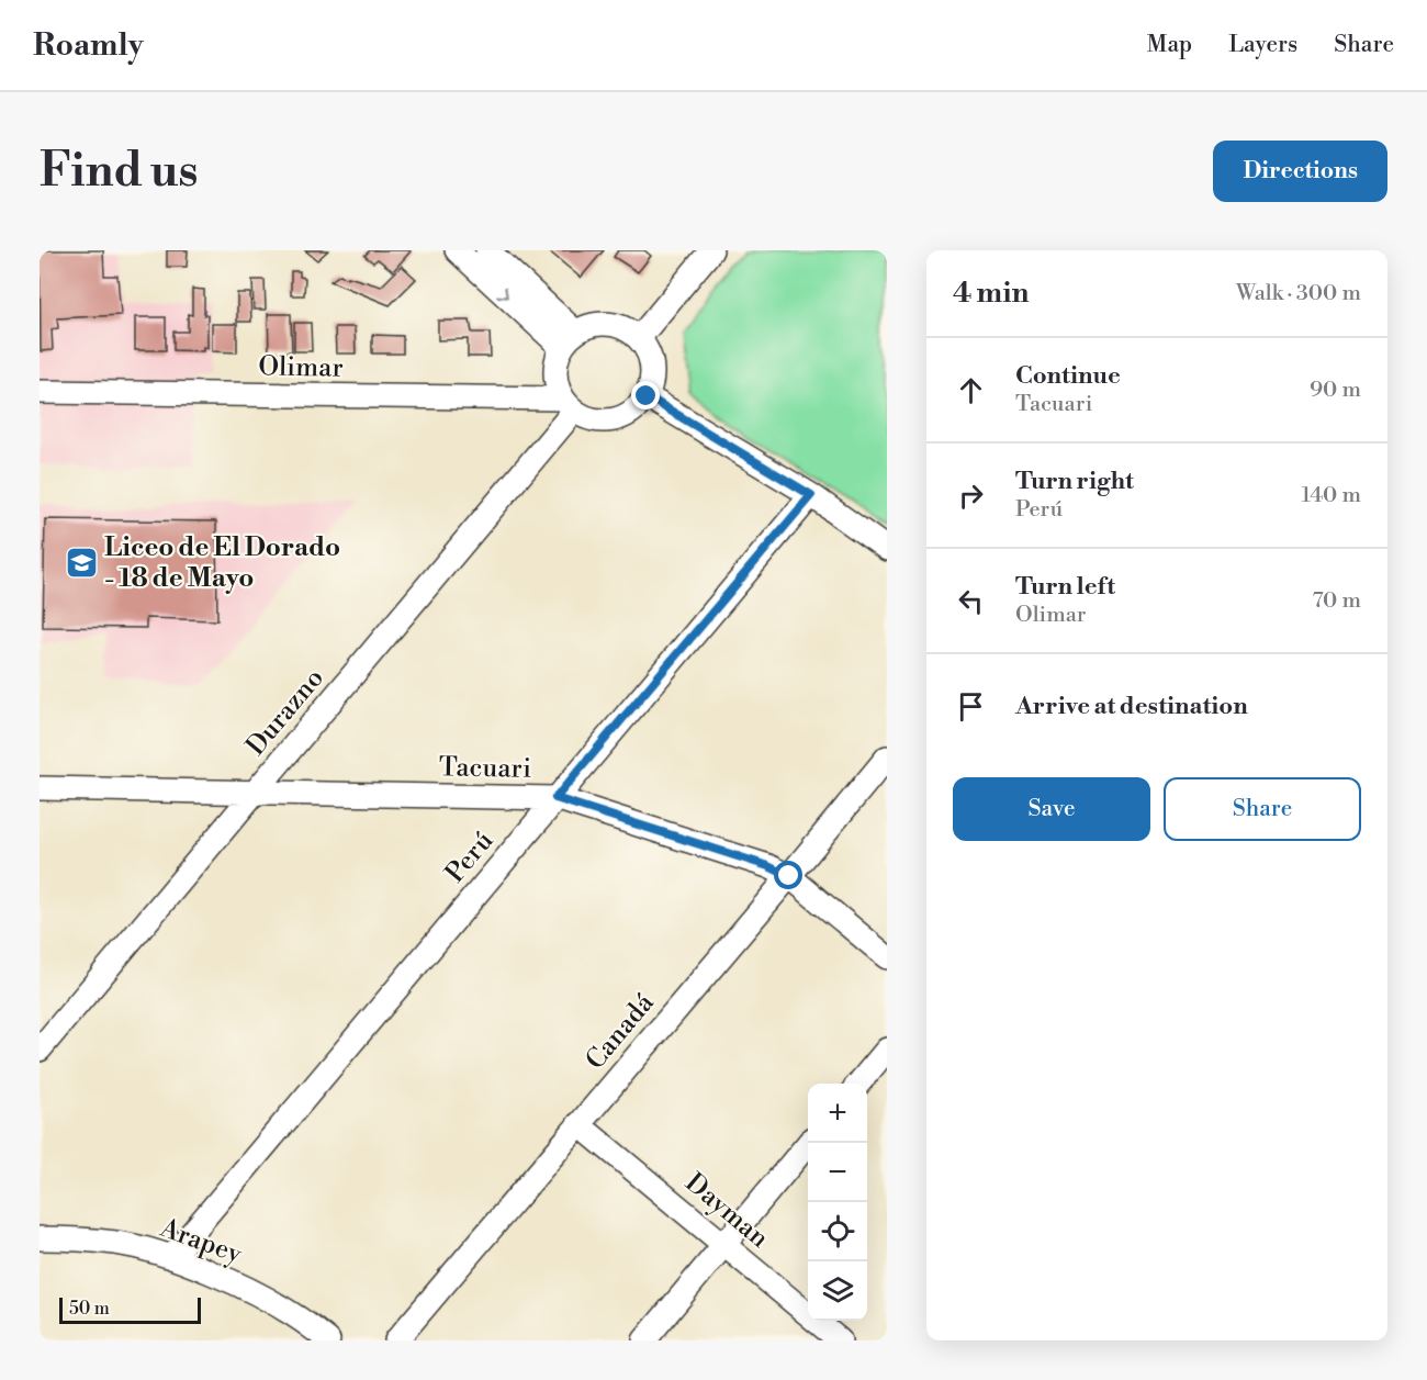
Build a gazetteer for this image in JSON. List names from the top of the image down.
{
  "streets": {
    "street": [
      "Olimar",
      "Durazno",
      "Tacuari",
      "Perú",
      "Canadá",
      "Dayman",
      "Arapey"
    ]
  },
  "crossings": [
    ["Olimar", "Durazno"],
    ["Durazno", "Tacuari"],
    ["Tacuari", "Perú"],
    ["Tacuari", "Canadá"],
    ["Perú", "Arapey"],
    ["Canadá", "Dayman"]
  ],
  "places": {
    "school or university": ["Liceo de El Dorado - 18 de Mayo"]
  },
  "scale_bar": "50 m",
  "page": {
    "header": "Roamly",
    "nav": ["Map", "Layers", "Share"],
    "buttons": [
      "Directions",
      ["Save", "Share"]
    ],
    "title": "Find us",
    "heading": ["4 min", "Walk · 300 m"],
    "list": [
      ["Continue", "Tacuari", "90 m"],
      ["Turn right", "Perú", "140 m"],
      ["Turn left", "Olimar", "70 m"],
      "Arrive at destination"
    ],
    "map_buttons": ["+", "−"],
    "scale": "50 m"
  }
}
